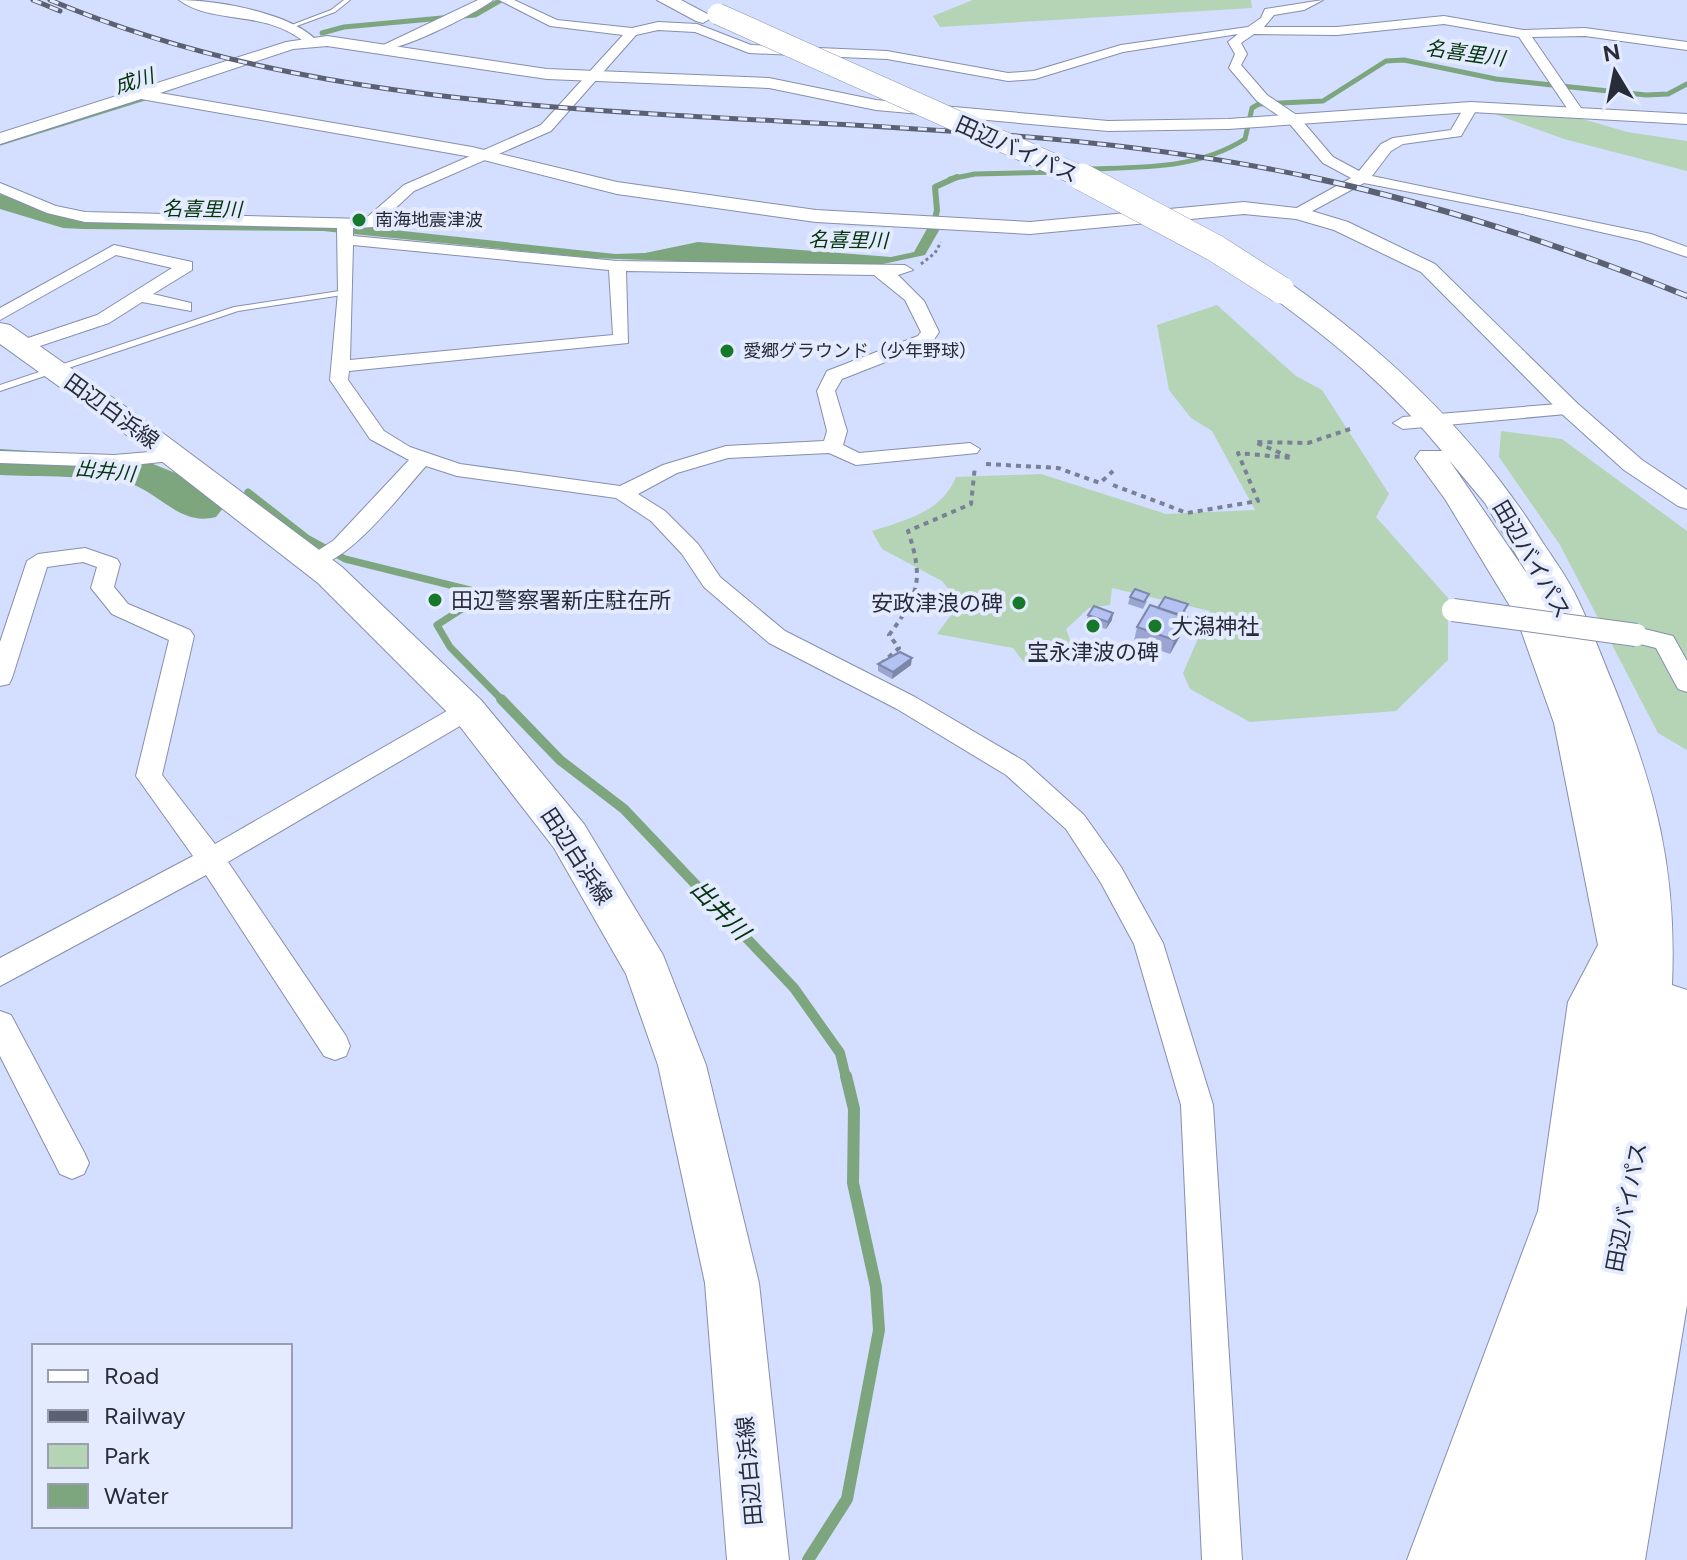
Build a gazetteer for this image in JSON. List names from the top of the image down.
{
  "streets": {
    "highway": ["田辺バイパス"],
    "main road": ["田辺白浜線"]
  },
  "water": ["名喜里川", "成川", "出井川"],
  "places": [
    "南海地震津波",
    "愛郷グラウンド（少年野球）",
    "田辺警察署新庄駐在所",
    "安政津浪の碑",
    "宝永津波の碑",
    "大潟神社"
  ],
  "legend": [
    "Road",
    "Railway",
    "Park",
    "Water"
  ],
  "north": "top"
}
